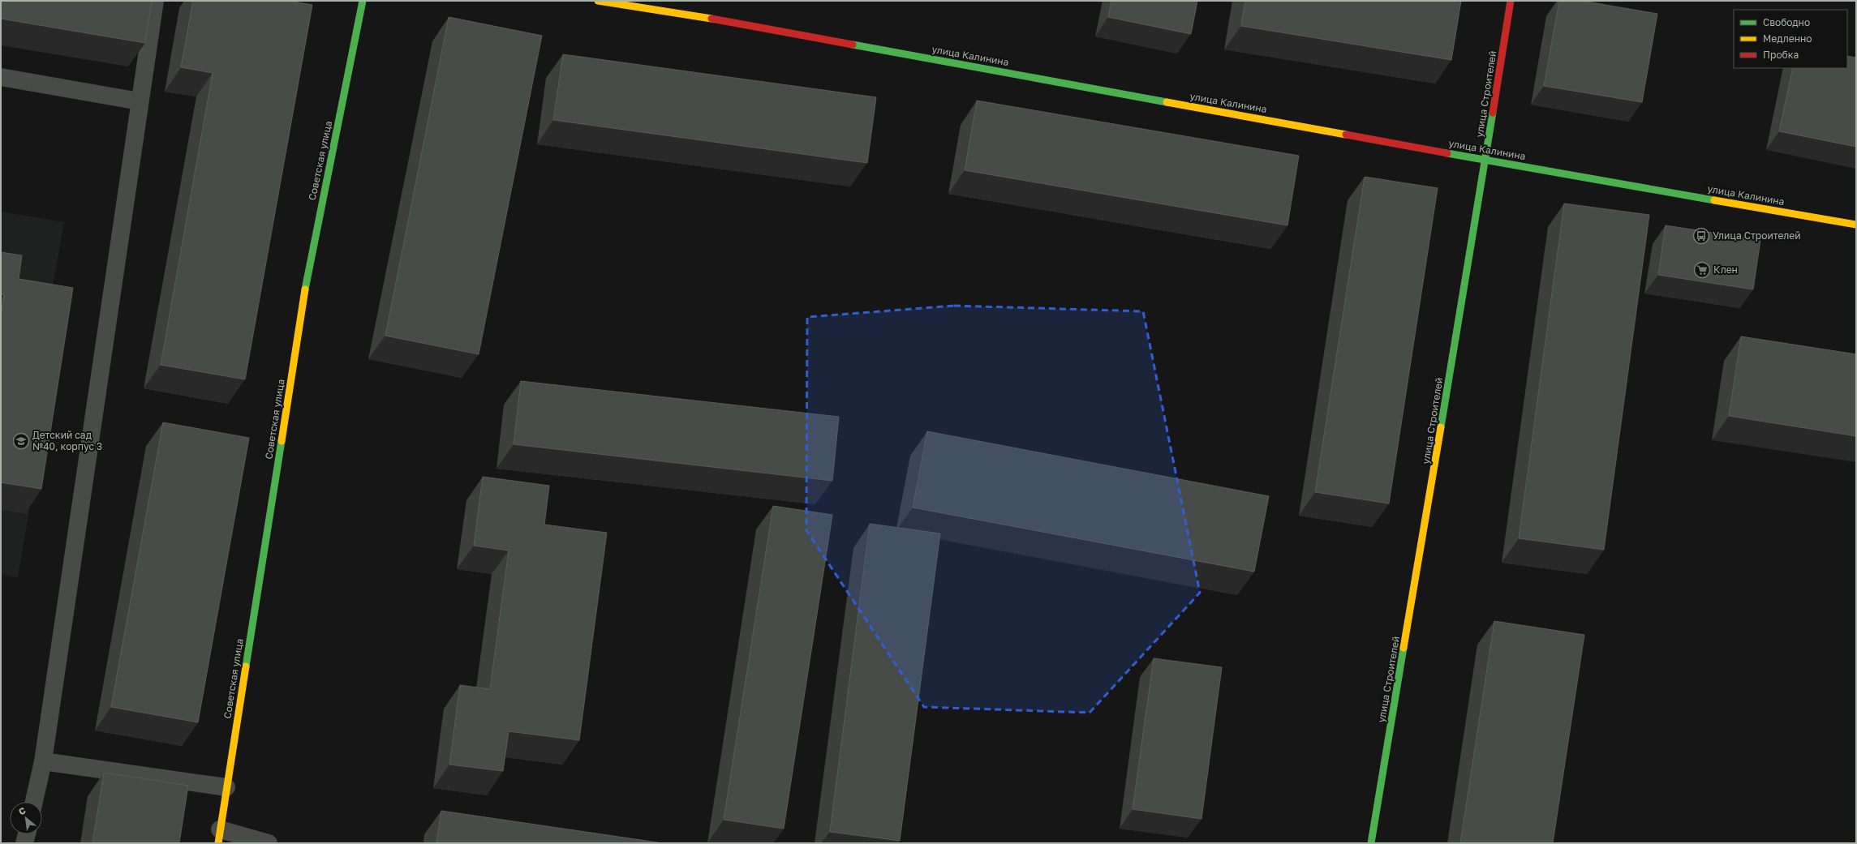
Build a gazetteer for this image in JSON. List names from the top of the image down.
{
  "streets": {
    "street": ["улица Калинина", "улица Строителей", "Советская улица"]
  },
  "crossings": [
    ["улица Калинина", "улица Строителей"]
  ],
  "places": {
    "bus stop": ["Улица Строителей"],
    "supermarket": ["Клен"],
    "school or university": ["Детский сад №40, корпус 3"]
  },
  "legend": ["Свободно", "Медленно", "Пробка"],
  "north": "top left"
}
